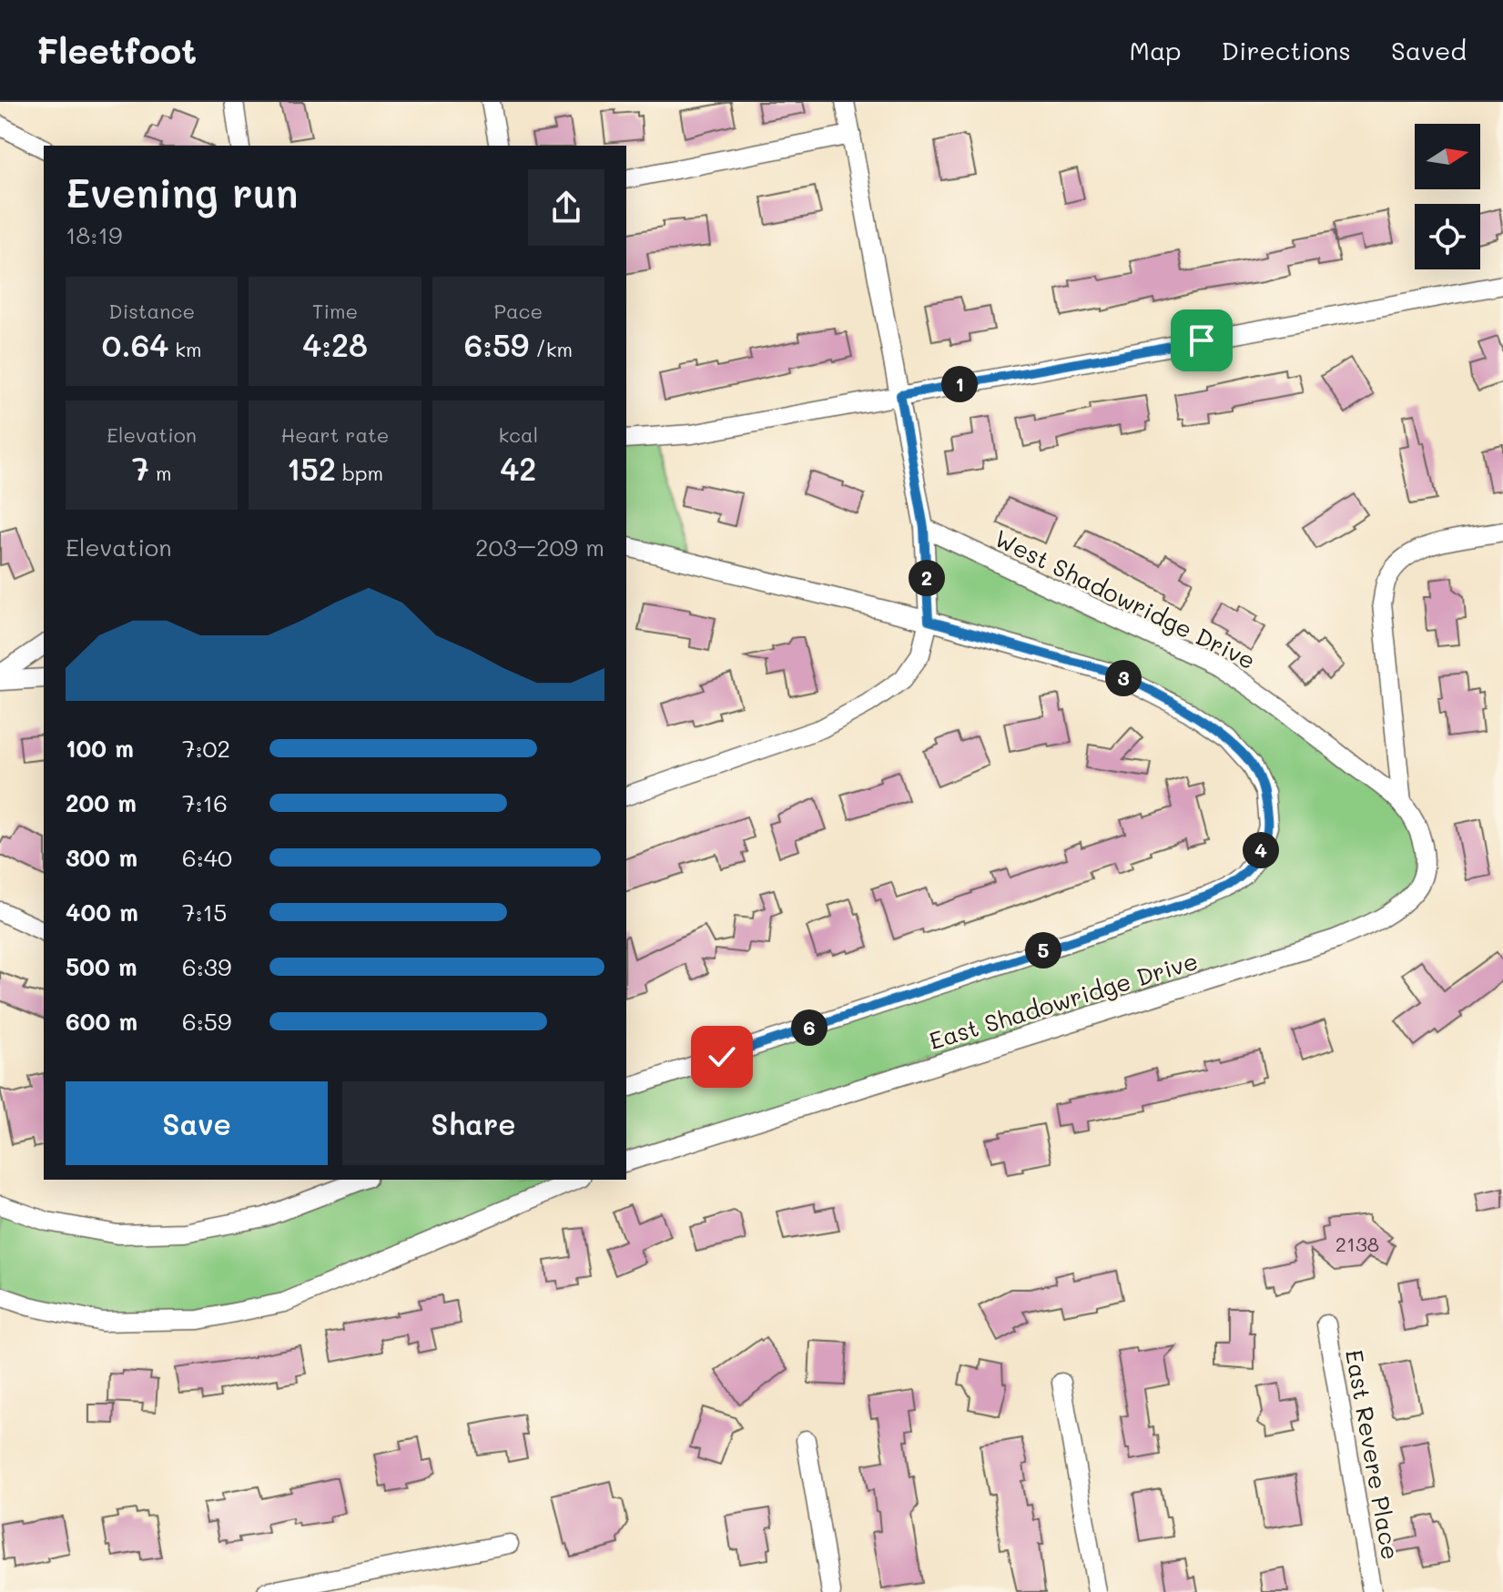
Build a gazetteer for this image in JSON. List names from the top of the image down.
{
  "streets": {
    "street": ["West Shadowridge Drive", "East Shadowridge Drive", "East Revere Place"]
  },
  "crossings": [
    ["West Shadowridge Drive", "East Shadowridge Drive"]
  ],
  "house_numbers": ["2138"],
  "north": "right",
  "page": {
    "header": "Fleetfoot",
    "nav": ["Map", "Directions", "Saved"],
    "heading": ["Evening run", "18:19"],
    "stats": [
      ["Distance", "0.64 km"],
      ["Time", "4:28"],
      ["Pace", "6:59 /km"],
      ["Elevation", "7 m"],
      ["Heart rate", "152 bpm"],
      ["kcal", "42"]
    ],
    "pins": [
      "1",
      "2",
      "3",
      "4",
      "5",
      "6"
    ],
    "chart": ["Elevation", "203–209 m"],
    "list": [
      {
        "name": "100 m",
        "note": "7:02"
      },
      {
        "name": "200 m",
        "note": "7:16"
      },
      {
        "name": "300 m",
        "note": "6:40"
      },
      {
        "name": "400 m",
        "note": "7:15"
      },
      {
        "name": "500 m",
        "note": "6:39"
      },
      {
        "name": "600 m",
        "note": "6:59"
      }
    ],
    "buttons": ["Save", "Share"]
  }
}
